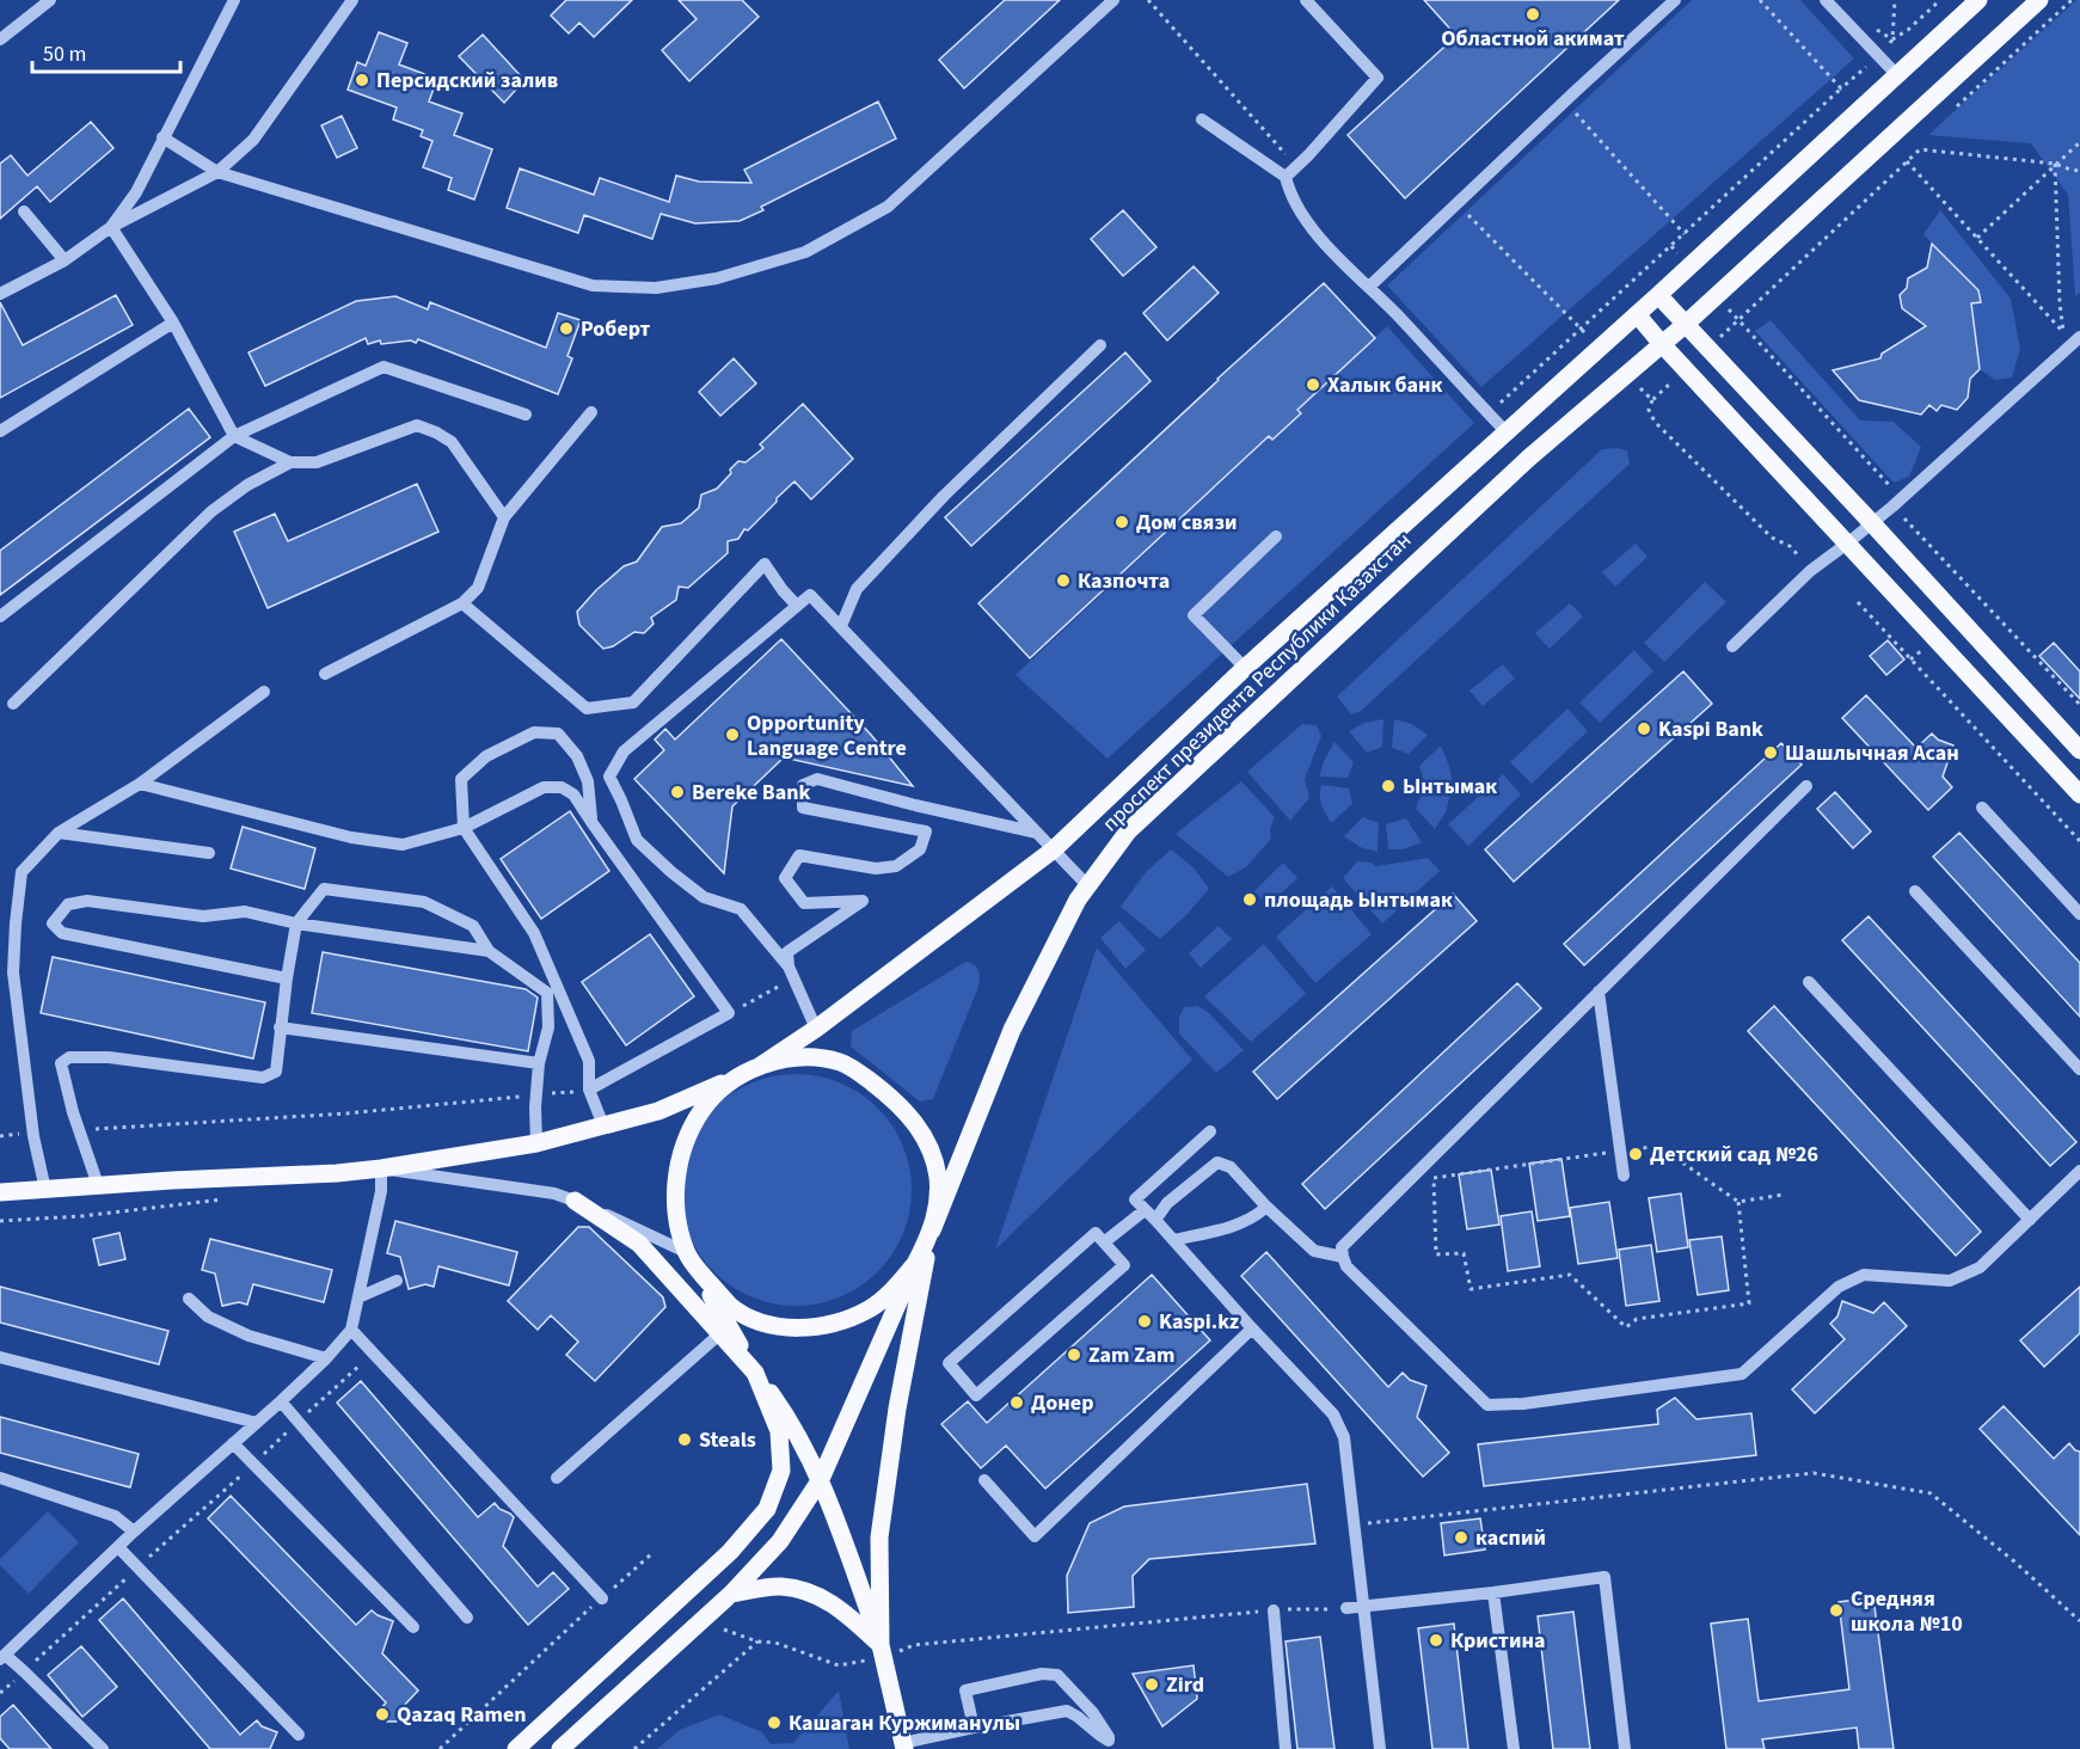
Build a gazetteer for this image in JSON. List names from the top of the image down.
{
  "streets": {
    "main road": ["проспект президента Республики Казахстан"]
  },
  "places": [
    "Областной акимат",
    "Персидский залив",
    "Роберт",
    "Халык банк",
    "Дом связи",
    "Казпочта",
    "Kaspi Bank",
    "Opportunity Language Centre",
    "Шашлычная Асан",
    "Ынтымак",
    "Bereke Bank",
    "площадь Ынтымак",
    "Детский сад №26",
    "Kaspi.kz",
    "Zam Zam",
    "Донер",
    "Steals",
    "каспий",
    "Средняя школа №10",
    "Кристина",
    "Zird",
    "Qazaq Ramen",
    "Кашаган Куржиманулы"
  ],
  "scale_bar": "50 m"
}
